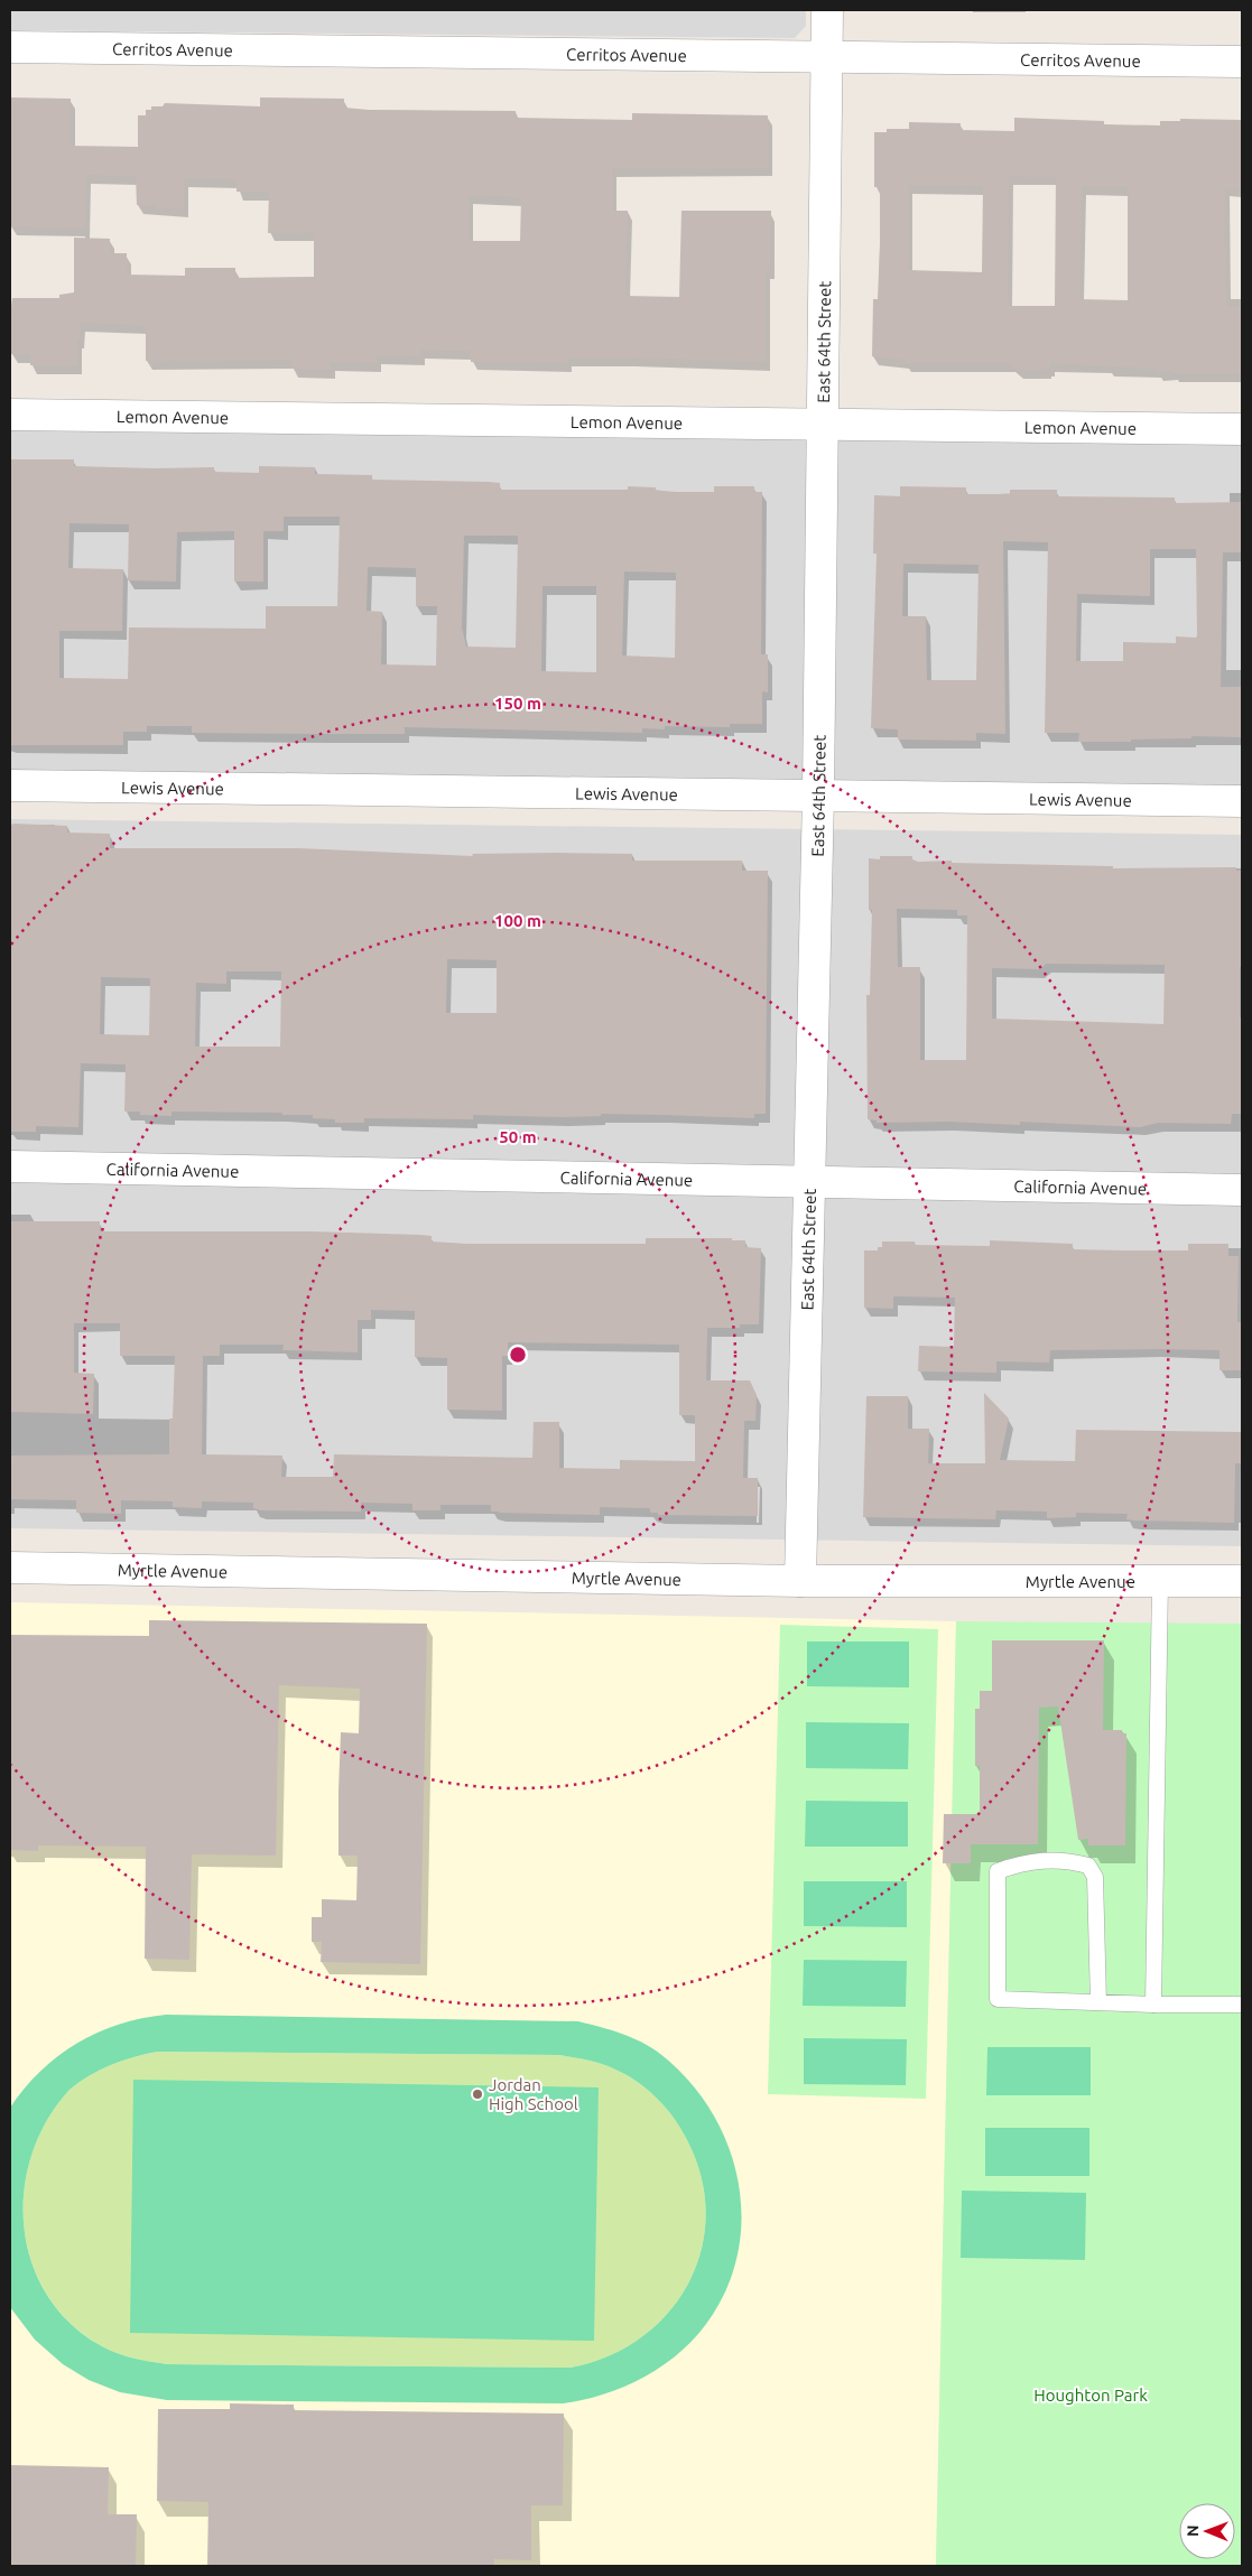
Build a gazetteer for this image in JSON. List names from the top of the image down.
{
  "streets": {
    "street": [
      "Cerritos Avenue",
      "East 64th Street",
      "Lemon Avenue",
      "Lewis Avenue",
      "California Avenue",
      "Myrtle Avenue"
    ]
  },
  "crossings": [
    ["Cerritos Avenue", "East 64th Street"],
    ["East 64th Street", "Lemon Avenue"],
    ["East 64th Street", "Lewis Avenue"],
    ["East 64th Street", "California Avenue"],
    ["East 64th Street", "Myrtle Avenue"]
  ],
  "parks": ["Houghton Park"],
  "places": ["Jordan High School"],
  "north": "left",
  "rings": ["150 m", "100 m", "50 m"]
}
